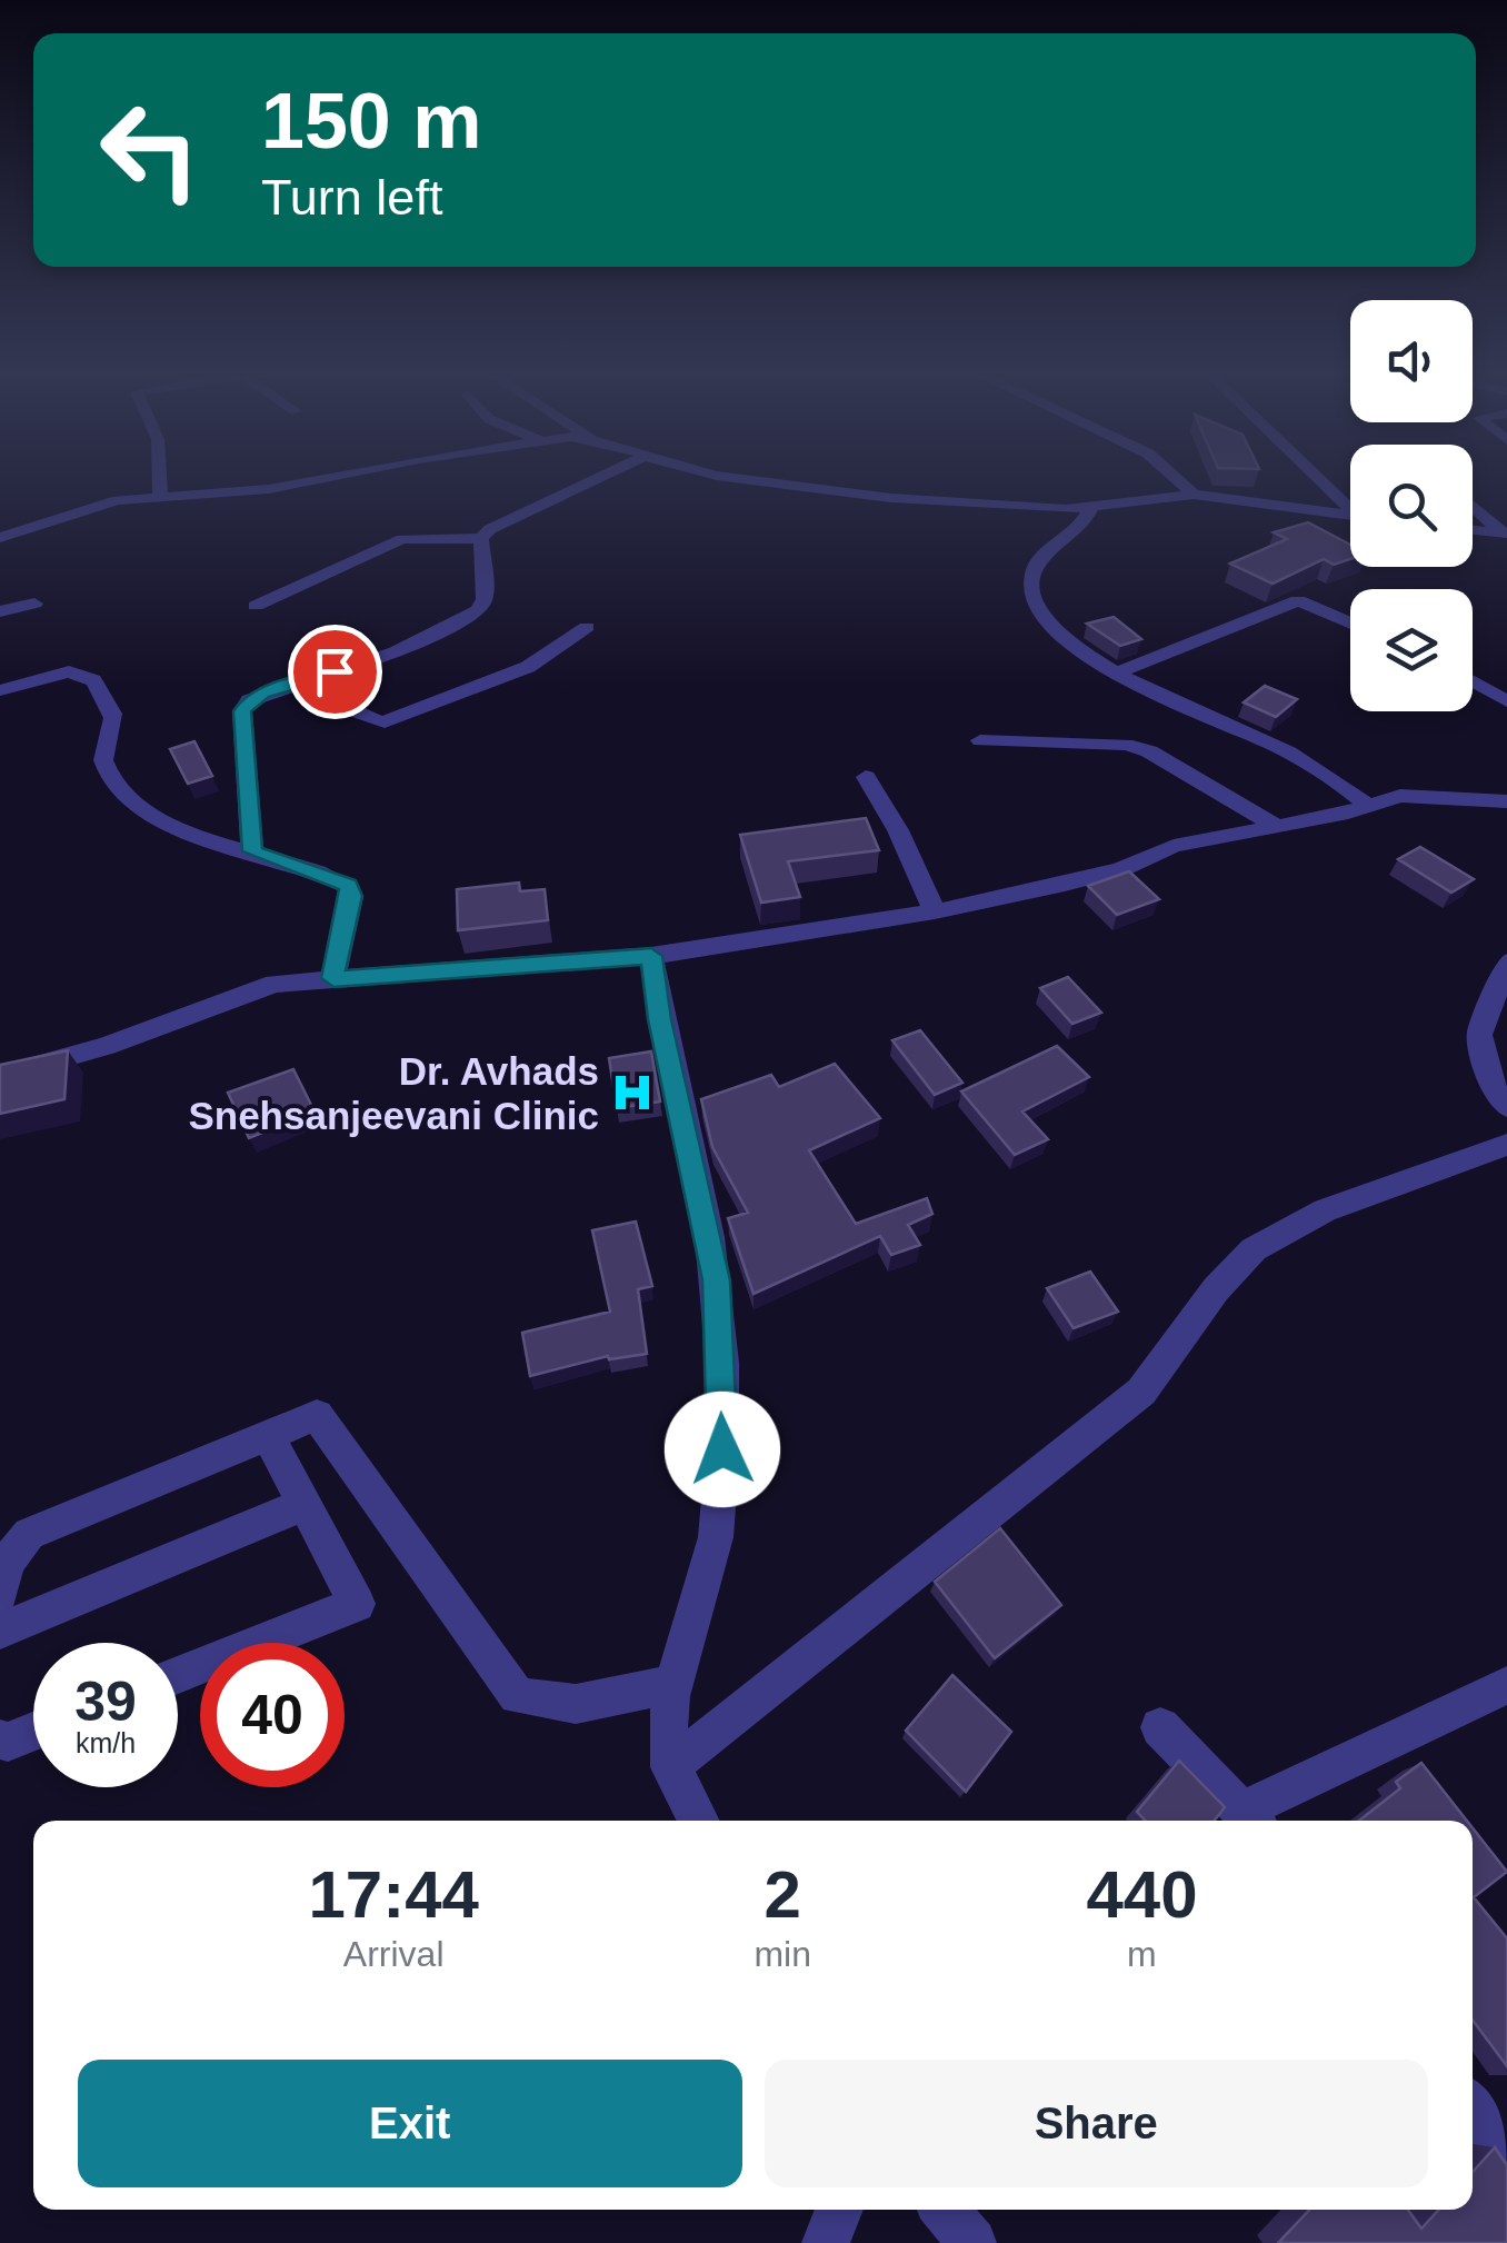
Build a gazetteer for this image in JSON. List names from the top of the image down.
{
  "places": {
    "hospital": ["Dr. Avhads Snehsanjeevani Clinic"]
  },
  "page": {
    "turn": ["150 m", "Turn left"],
    "speed": "39 km/h",
    "limit": "40",
    "eta": [
      "17:44",
      "Arrival",
      "2",
      "min",
      "440",
      "m"
    ],
    "buttons": ["Exit", "Share"]
  }
}
